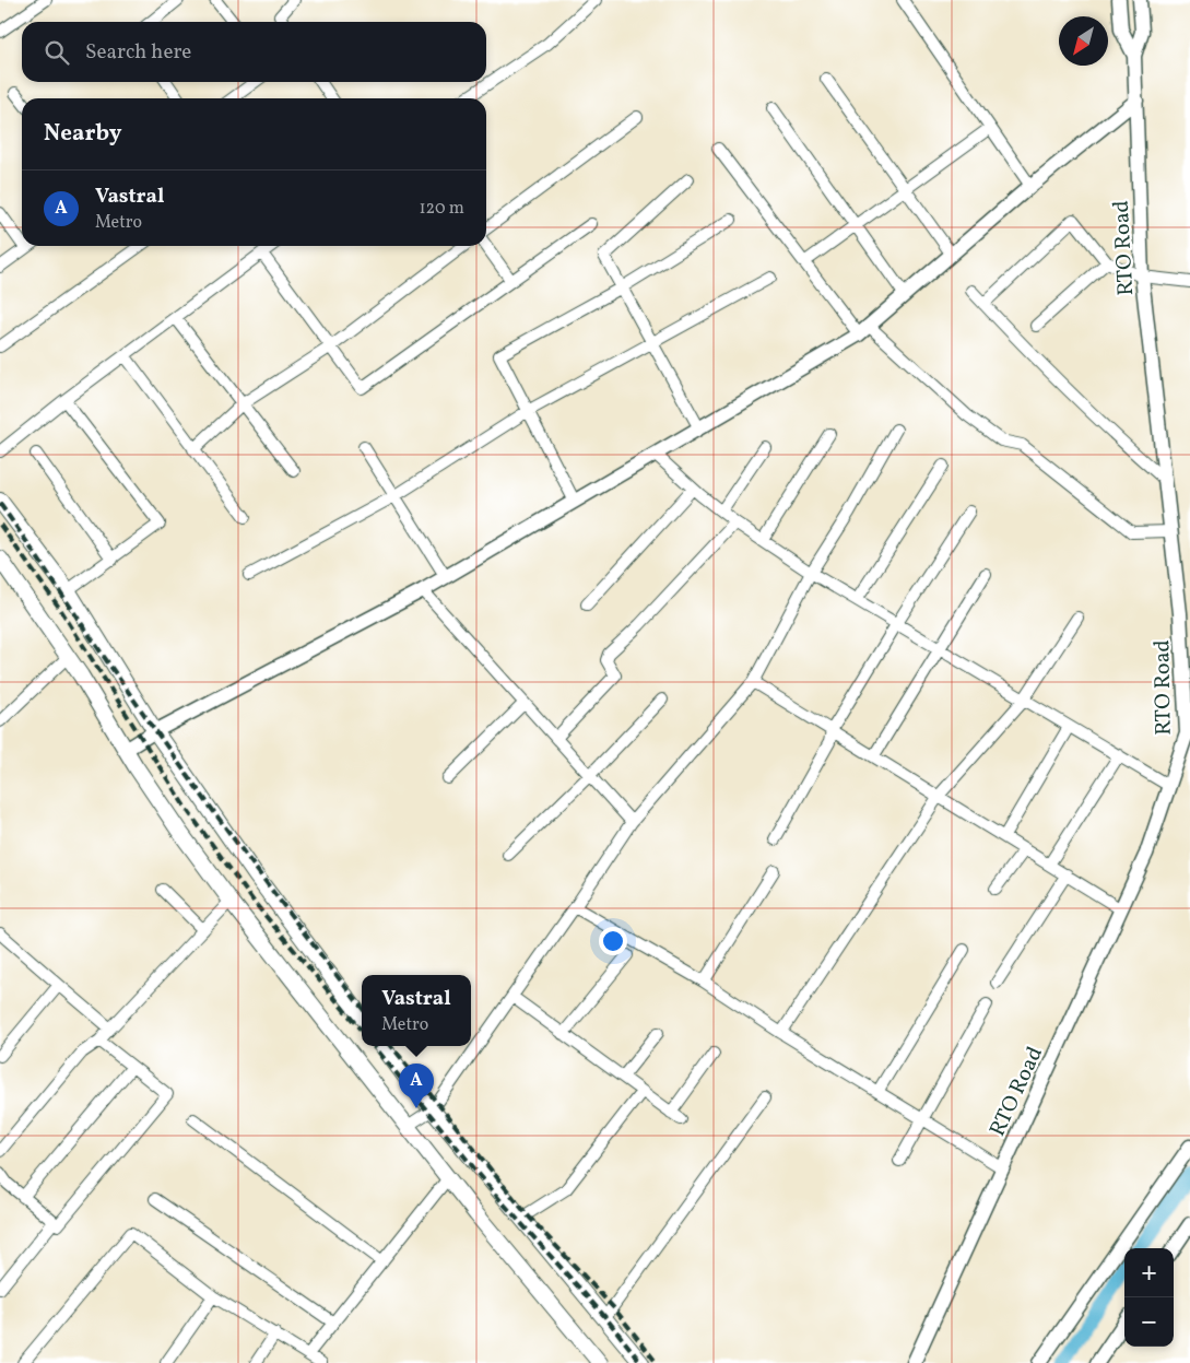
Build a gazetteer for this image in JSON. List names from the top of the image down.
{
  "streets": {
    "street": ["RTO Road"]
  },
  "north": "bottom left",
  "page": {
    "search": "Search here",
    "heading": "Nearby",
    "list": [
      {
        "mark": "A",
        "name": "Vastral",
        "note": "Metro",
        "value": "120 m"
      }
    ],
    "popup": ["Vastral", "Metro"],
    "pins": "A",
    "map_buttons": ["+", "−"]
  }
}
